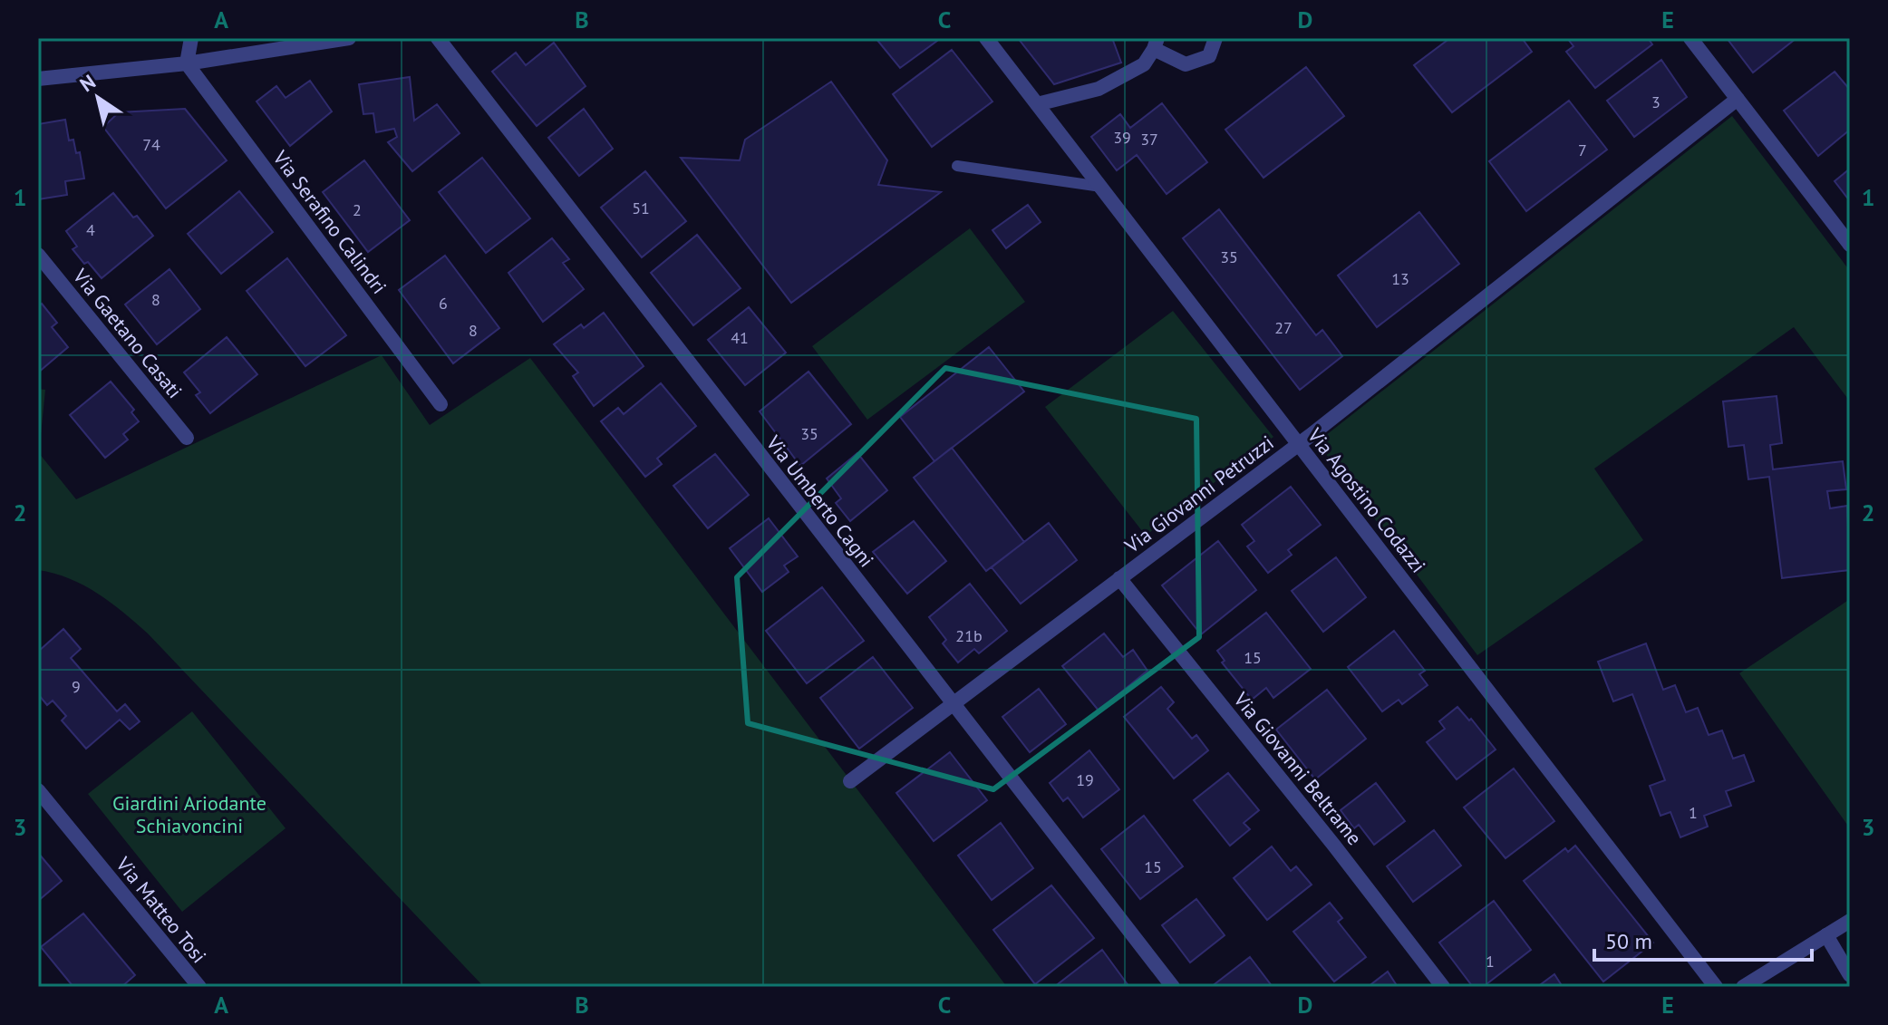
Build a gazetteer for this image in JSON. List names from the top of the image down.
{
  "streets": {
    "street": [
      "Via Serafino Calindri",
      "Via Gaetano Casati",
      "Via Giovanni Petruzzi",
      "Via Agostino Codazzi",
      "Via Umberto Cagni",
      "Via Giovanni Beltrame",
      "Via Matteo Tosi"
    ]
  },
  "crossings": [
    ["Via Giovanni Petruzzi", "Via Agostino Codazzi"],
    ["Via Giovanni Petruzzi", "Via Umberto Cagni"],
    ["Via Giovanni Petruzzi", "Via Giovanni Beltrame"]
  ],
  "parks": ["Giardini Ariodante Schiavoncini"],
  "house_numbers": [
    "3",
    "39",
    "37",
    "74",
    "7",
    "51",
    "2",
    "4",
    "35",
    "13",
    "8",
    "6",
    "27",
    "8",
    "41",
    "35",
    "21b",
    "15",
    "9",
    "19",
    "1",
    "15",
    "1"
  ],
  "scale_bar": "50 m",
  "north": "top left",
  "grid": {
    "columns": [
      "A",
      "B",
      "C",
      "D",
      "E"
    ],
    "rows": ["1", "2", "3"]
  }
}
